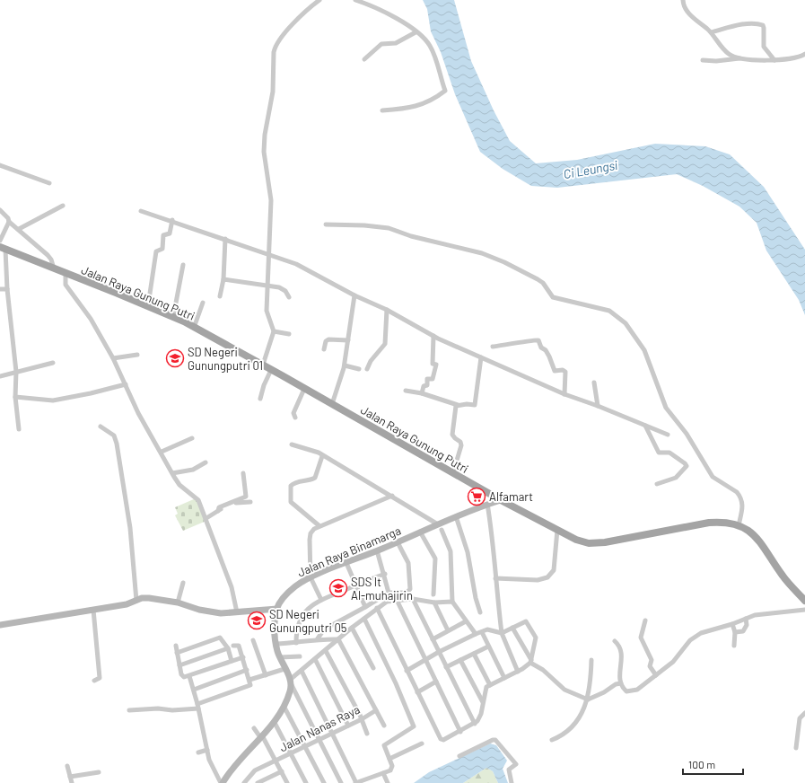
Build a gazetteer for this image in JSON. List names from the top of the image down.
{
  "streets": {
    "main road": ["Jalan Raya Gunung Putri"],
    "street": ["Jalan Raya Binamarga", "Jalan Nanas Raya"]
  },
  "crossings": [
    ["Jalan Raya Gunung Putri", "Jalan Raya Binamarga"]
  ],
  "water": ["Ci Leungsi"],
  "places": {
    "school or university": ["SD Negeri Gunungputri 01", "SDS It Al-muhajirin", "SD Negeri Gunungputri 05"],
    "supermarket": ["Alfamart"]
  },
  "scale_bar": "100 m"
}
